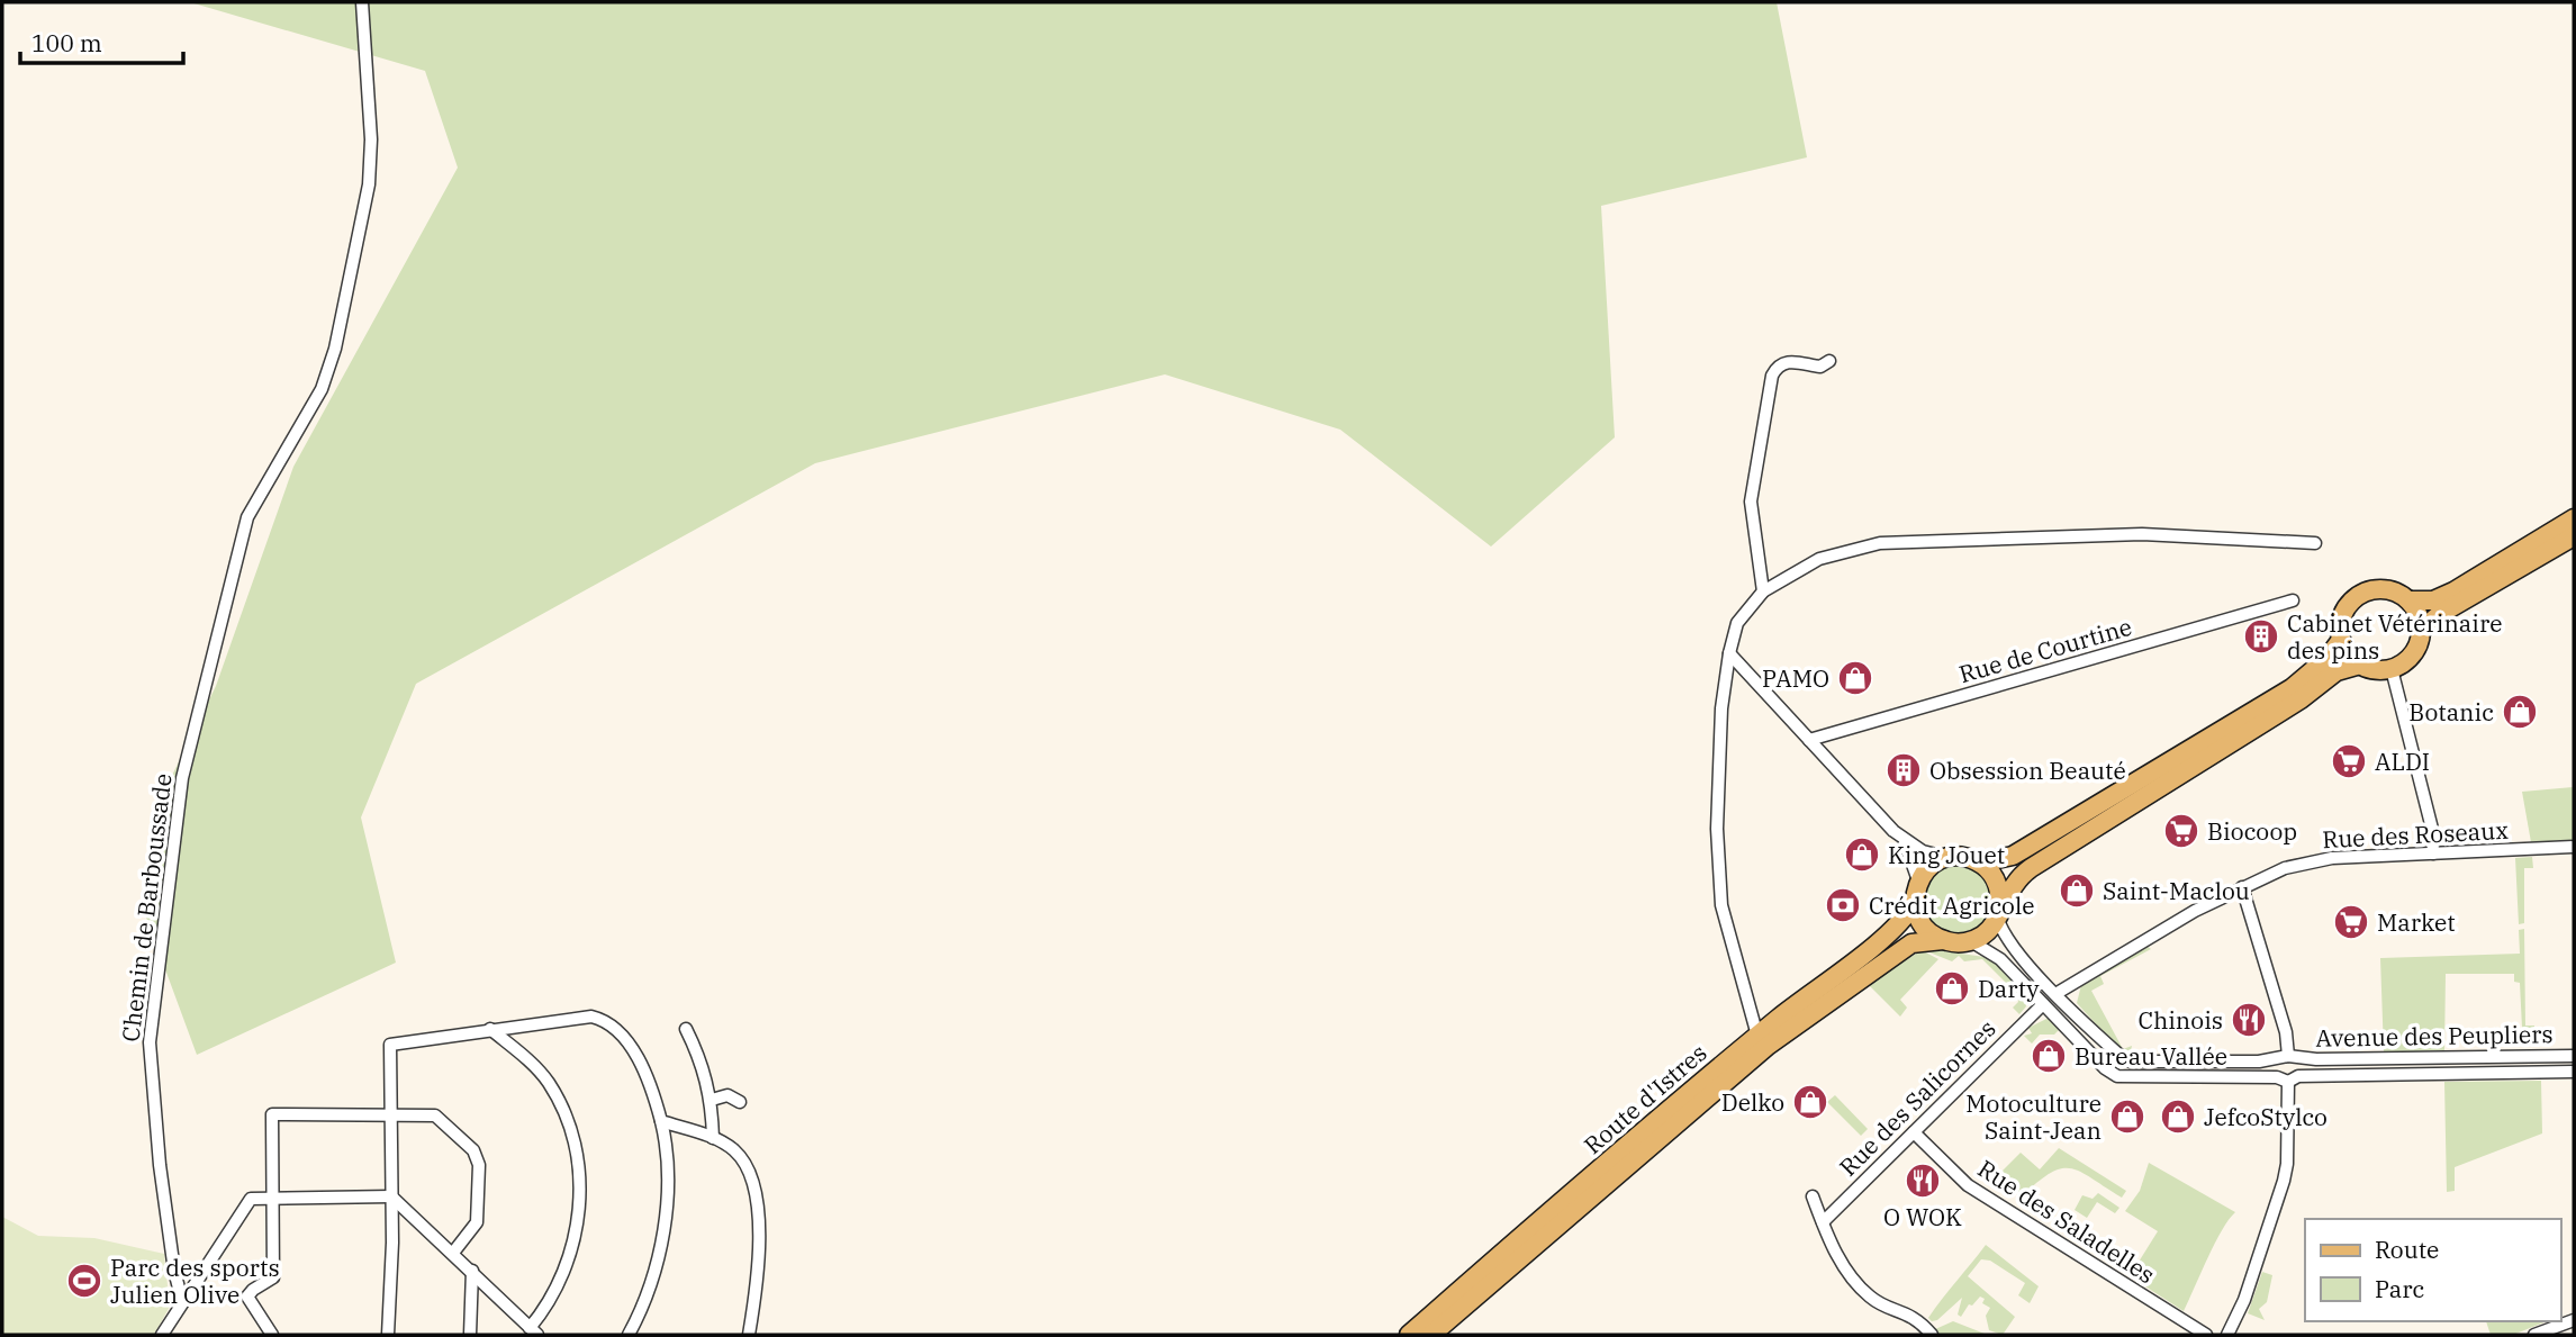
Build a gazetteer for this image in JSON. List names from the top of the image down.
{
  "streets": {
    "main road": ["Route d'Istres"],
    "street": [
      "Rue de Courtine",
      "Rue des Roseaux",
      "Chemin de Barboussade",
      "Avenue des Peupliers",
      "Rue des Salicornes",
      "Rue des Saladelles"
    ]
  },
  "crossings": [
    ["Rue des Roseaux", "Avenue des Peupliers"],
    ["Avenue des Peupliers", "Rue des Salicornes"],
    ["Avenue des Peupliers", "Route d'Istres"],
    ["Rue des Salicornes", "Rue des Saladelles"]
  ],
  "places": {
    "building": ["Cabinet Vétérinaire des pins", "Obsession Beauté"],
    "shop": [
      "PAMO",
      "Botanic",
      "King Jouet",
      "Saint-Maclou",
      "Darty",
      "Bureau Vallée",
      "Delko",
      "Motoculture Saint-Jean",
      "JefcoStylco"
    ],
    "supermarket": ["ALDI", "Biocoop", "Market"],
    "bank": ["Crédit Agricole"],
    "restaurant": ["Chinois", "O WOK"],
    "sports": ["Parc des sports Julien Olive"]
  },
  "legend": ["Route", "Parc"],
  "scale_bar": "100 m"
}
